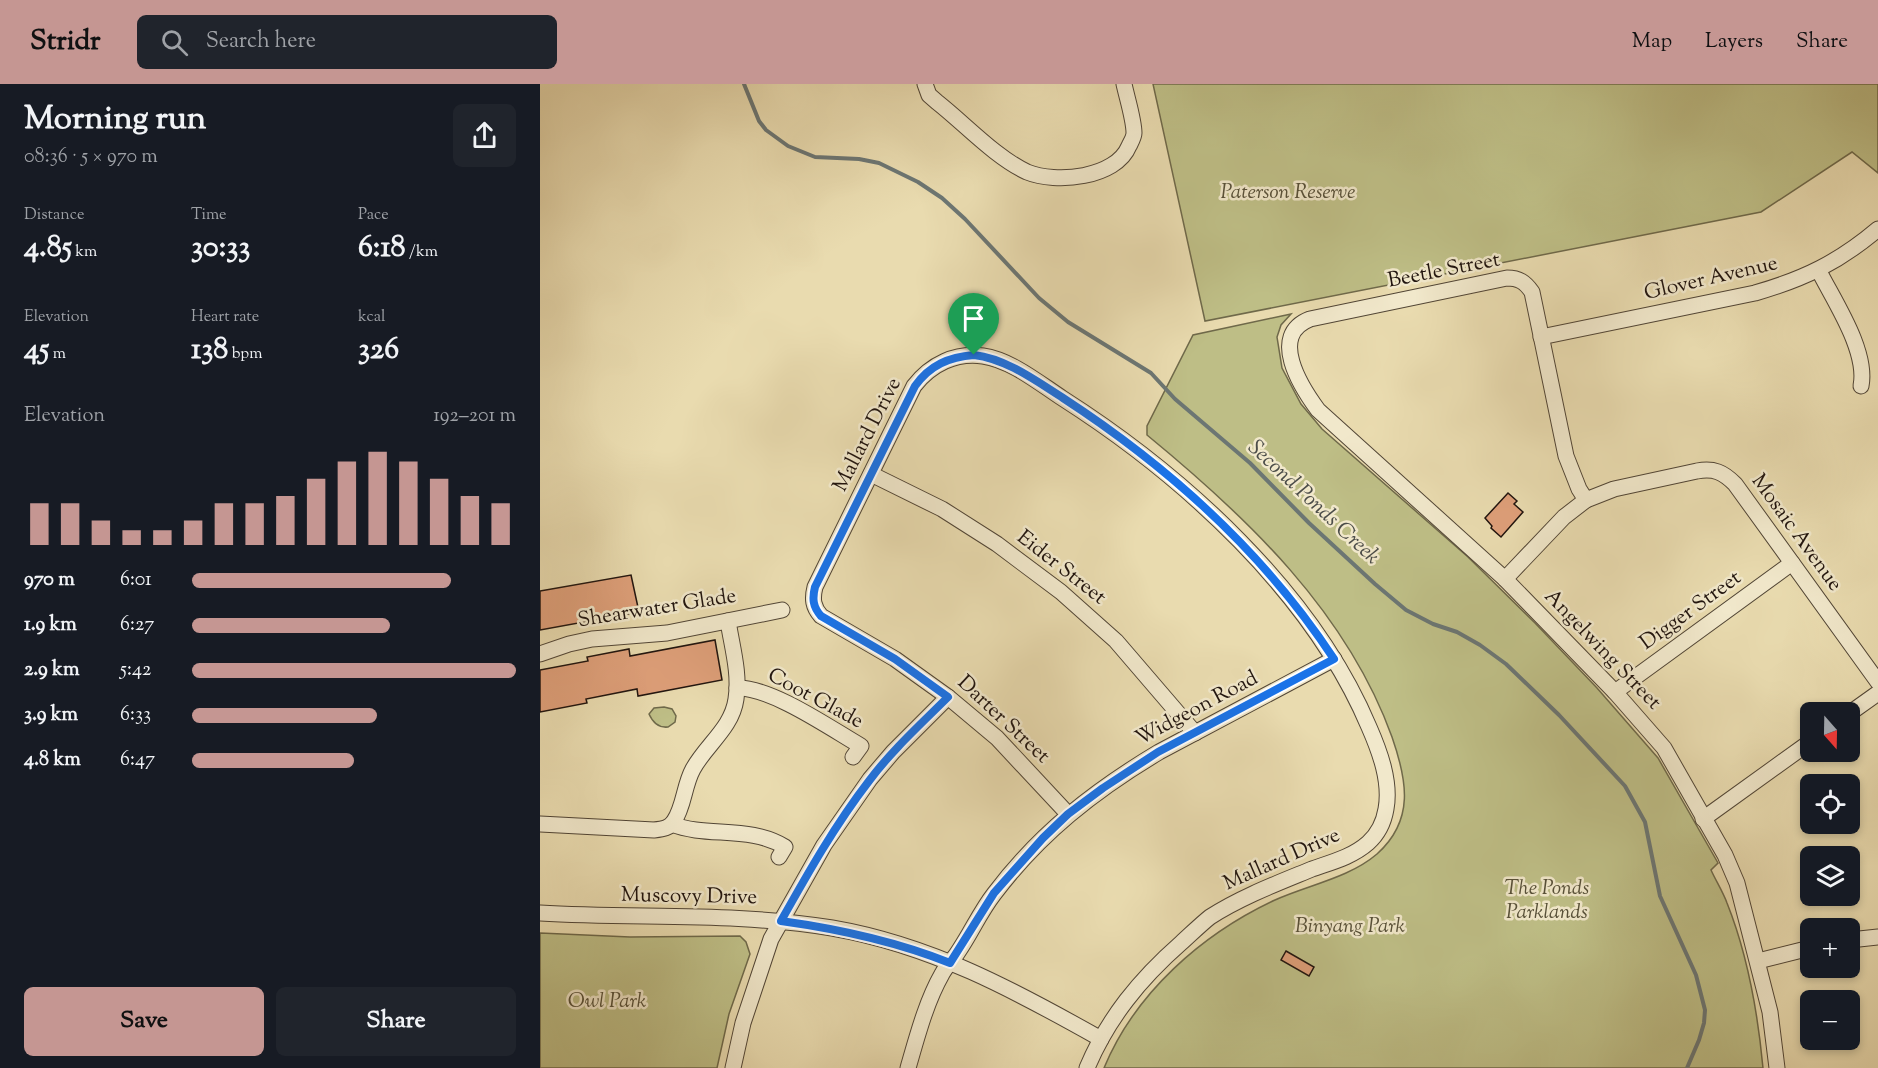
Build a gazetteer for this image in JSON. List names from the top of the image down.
{
  "streets": {
    "street": [
      "Beetle Street",
      "Glover Avenue",
      "Mallard Drive",
      "Mosaic Avenue",
      "Eider Street",
      "Shearwater Glade",
      "Digger Street",
      "Angelwing Street",
      "Coot Glade",
      "Widgeon Road",
      "Darter Street",
      "Muscovy Drive"
    ]
  },
  "crossings": [
    ["Beetle Street", "Glover Avenue"],
    ["Beetle Street", "Mosaic Avenue"],
    ["Beetle Street", "Angelwing Street"],
    ["Mallard Drive", "Eider Street"],
    ["Mallard Drive", "Widgeon Road"],
    ["Mallard Drive", "Darter Street"],
    ["Mallard Drive", "Muscovy Drive"],
    ["Mosaic Avenue", "Digger Street"],
    ["Mosaic Avenue", "Angelwing Street"],
    ["Eider Street", "Widgeon Road"],
    ["Digger Street", "Angelwing Street"],
    ["Widgeon Road", "Darter Street"],
    ["Widgeon Road", "Muscovy Drive"]
  ],
  "water": ["Second Ponds Creek"],
  "parks": [
    "Paterson Reserve",
    "The Ponds Parklands",
    "Binyang Park",
    "Owl Park"
  ],
  "north": "bottom",
  "page": {
    "header": "Stridr",
    "search": "Search here",
    "nav": ["Map", "Layers", "Share"],
    "heading": ["Morning run", "08:36 · 5 × 970 m"],
    "stats": [
      ["Distance", "4.85 km"],
      ["Time", "30:33"],
      ["Pace", "6:18 /km"],
      ["Elevation", "45 m"],
      ["Heart rate", "138 bpm"],
      ["kcal", "326"]
    ],
    "chart": ["Elevation", "192–201 m"],
    "list": [
      {
        "name": "970 m",
        "note": "6:01"
      },
      {
        "name": "1.9 km",
        "note": "6:27"
      },
      {
        "name": "2.9 km",
        "note": "5:42"
      },
      {
        "name": "3.9 km",
        "note": "6:33"
      },
      {
        "name": "4.8 km",
        "note": "6:47"
      }
    ],
    "map_buttons": ["+", "−"],
    "buttons": ["Save", "Share"]
  }
}
